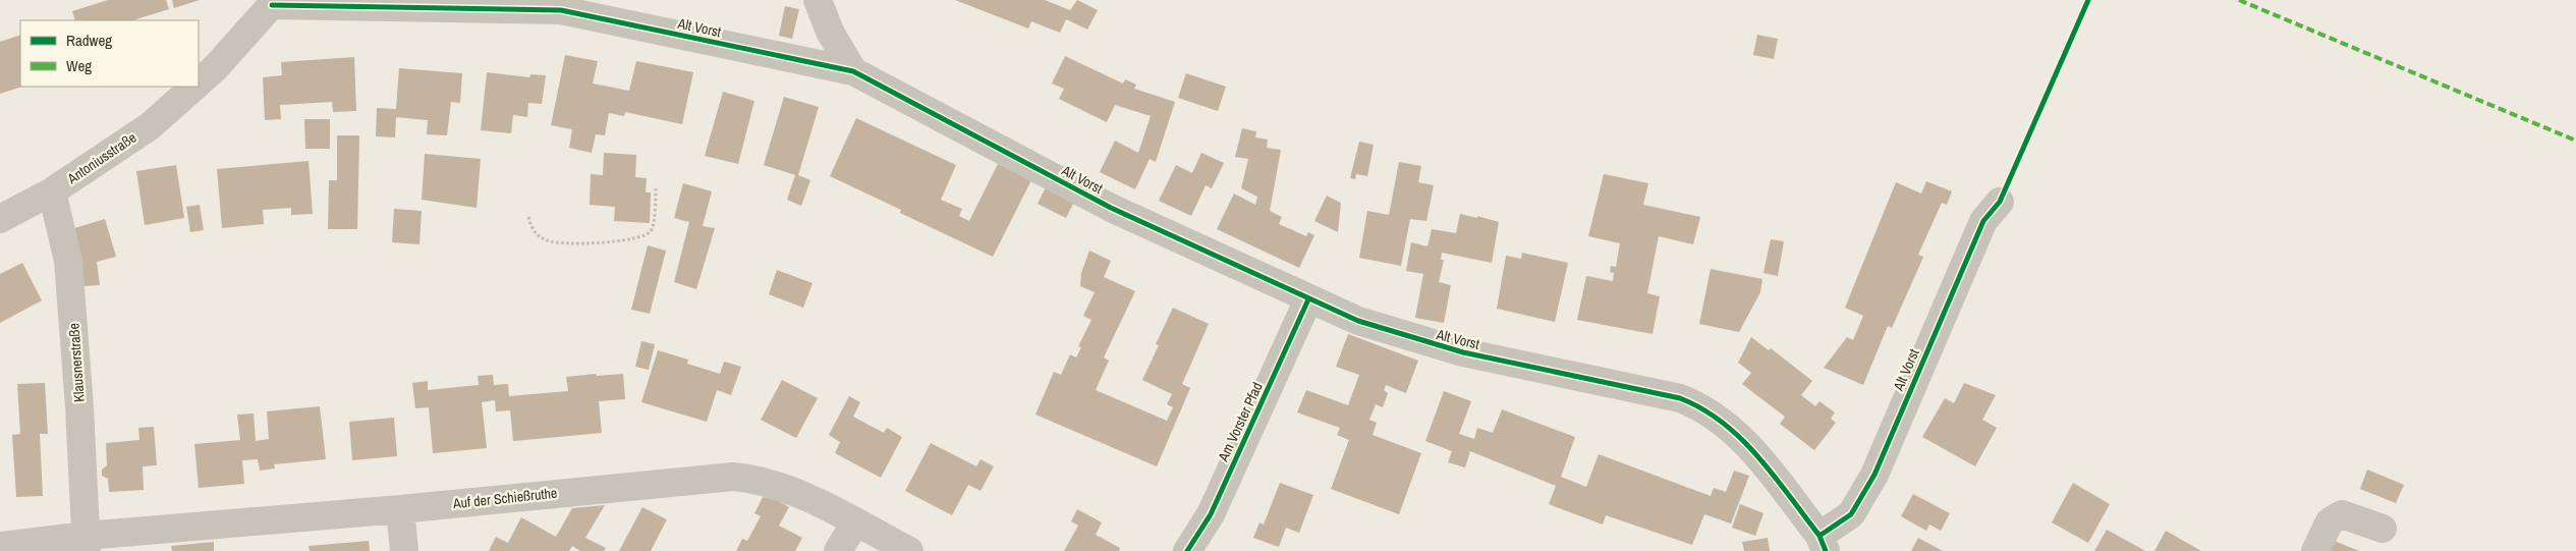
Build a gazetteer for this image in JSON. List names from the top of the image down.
{
  "streets": {
    "street": [
      "Alt Vorst",
      "Antoniusstraße",
      "Klausnerstraße",
      "Am Vorster Pfad",
      "Auf der Schießruthe"
    ]
  },
  "crossings": [
    ["Alt Vorst", "Antoniusstraße"],
    ["Alt Vorst", "Am Vorster Pfad"],
    ["Antoniusstraße", "Klausnerstraße"],
    ["Klausnerstraße", "Auf der Schießruthe"]
  ],
  "legend": ["Radweg", "Weg"]
}
